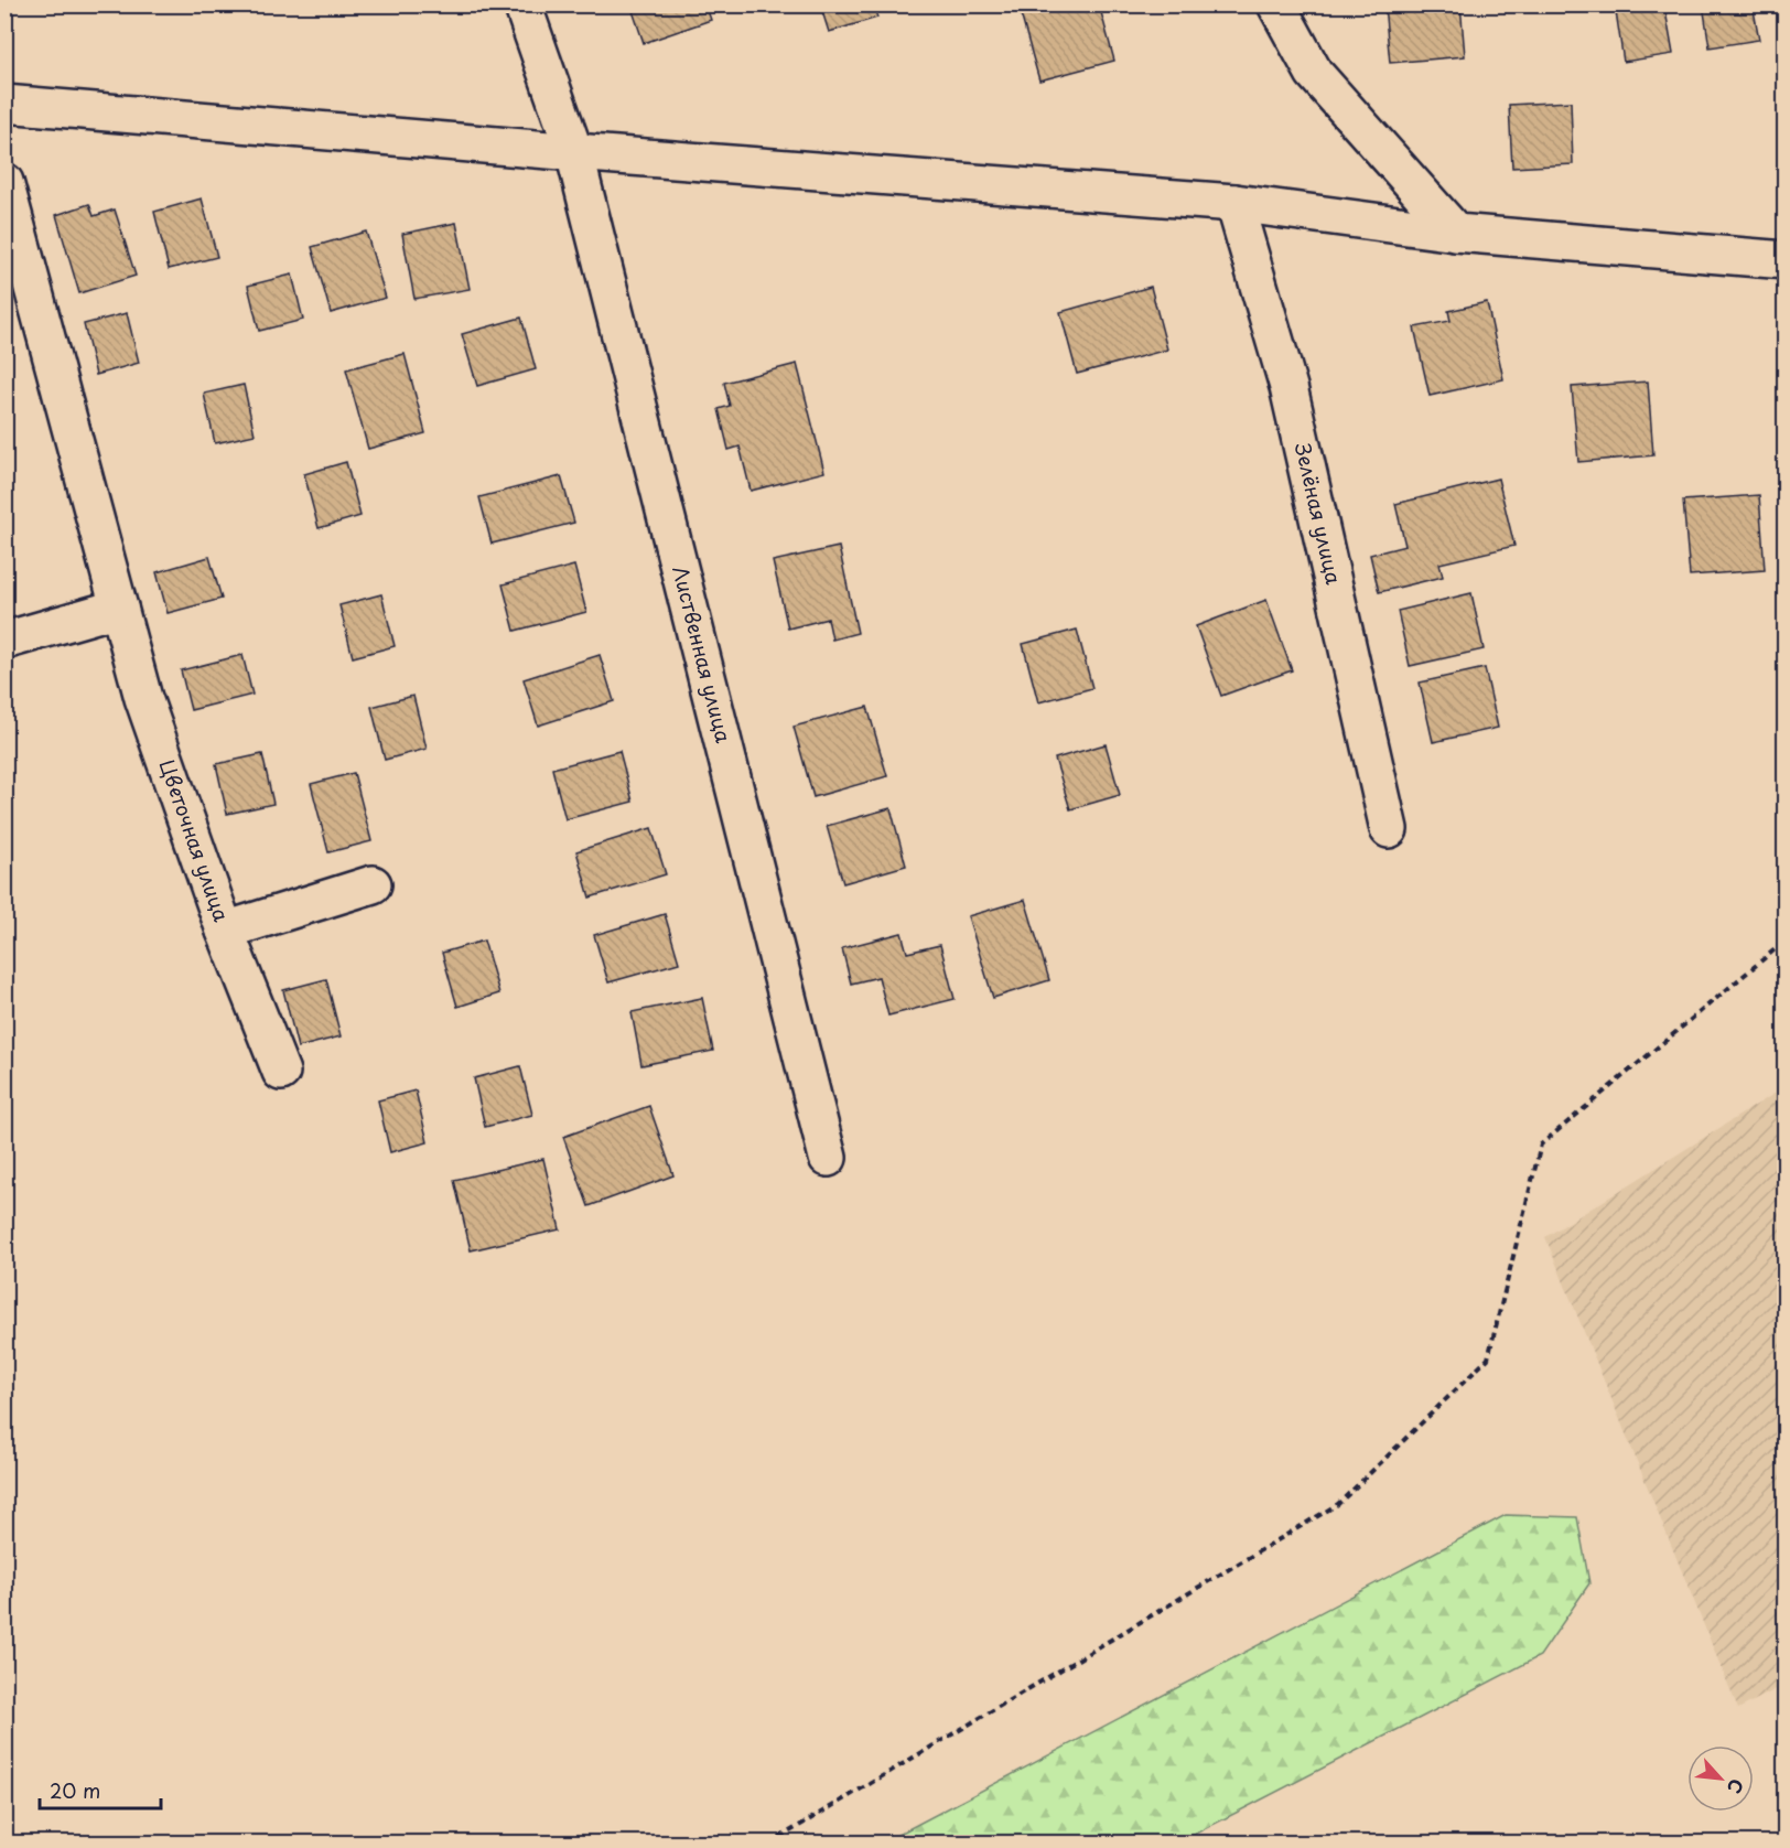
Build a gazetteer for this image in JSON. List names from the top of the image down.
{
  "streets": {
    "street": ["Зелёная улица", "Лиственная улица", "Цветочная улица"]
  },
  "scale_bar": "20 m",
  "north": "bottom right"
}
